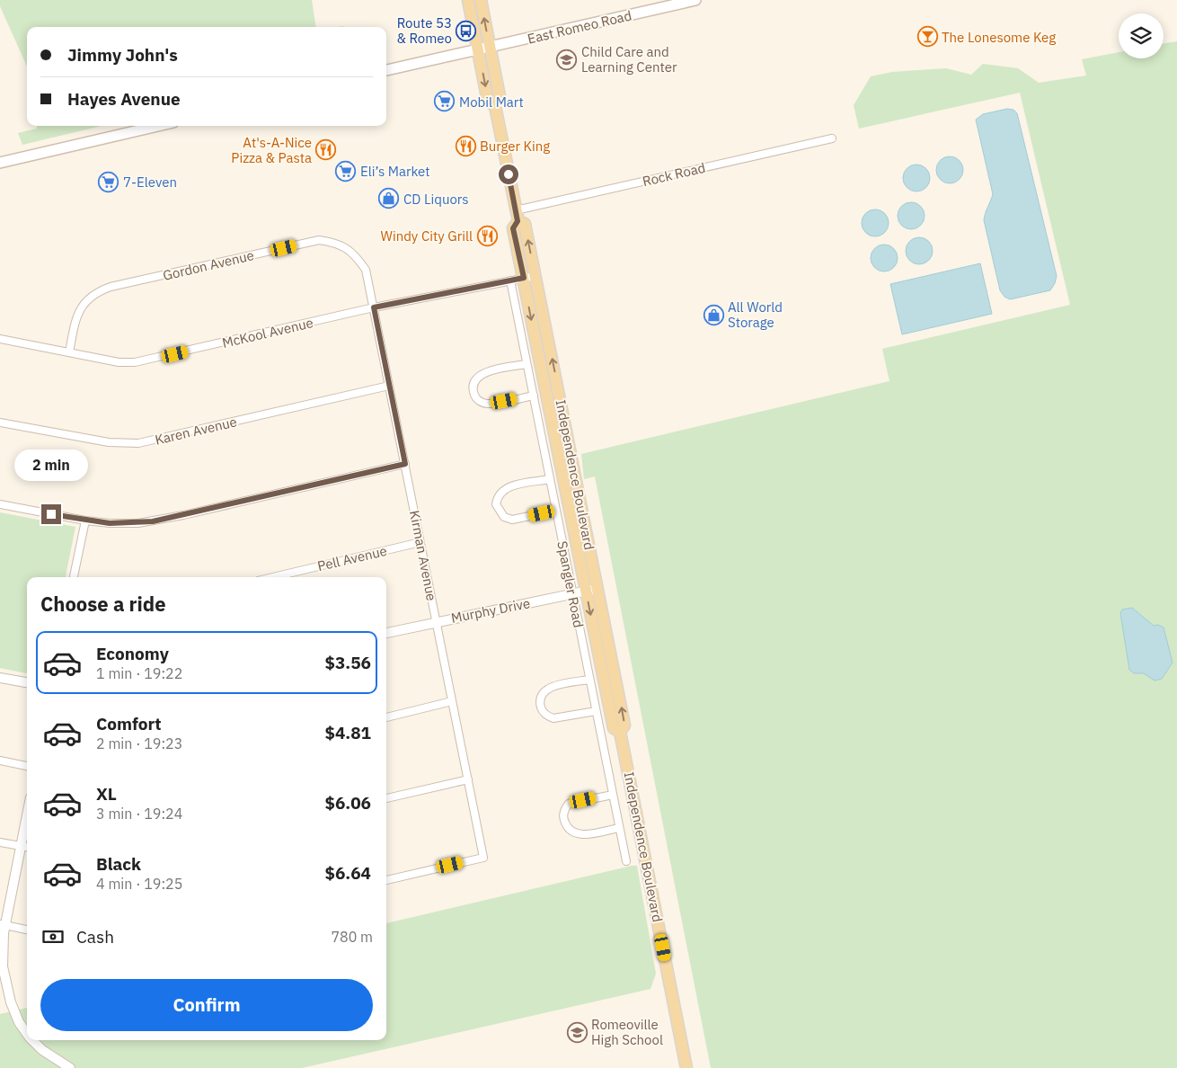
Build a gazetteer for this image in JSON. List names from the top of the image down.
{
  "streets": {
    "main road": ["East Romeo Road", "Independence Boulevard"],
    "street": [
      "Rock Road",
      "Gordon Avenue",
      "McKool Avenue",
      "Karen Avenue",
      "Kirman Avenue",
      "Pell Avenue",
      "Spangler Road",
      "Murphy Drive"
    ]
  },
  "crossings": [
    ["East Romeo Road", "Independence Boulevard"],
    ["Rock Road", "Independence Boulevard"],
    ["Gordon Avenue", "McKool Avenue"],
    ["Gordon Avenue", "Kirman Avenue"],
    ["McKool Avenue", "Independence Boulevard"],
    ["McKool Avenue", "Kirman Avenue"],
    ["McKool Avenue", "Spangler Road"],
    ["Karen Avenue", "Kirman Avenue"],
    ["Independence Boulevard", "Murphy Drive"],
    ["Kirman Avenue", "Pell Avenue"],
    ["Kirman Avenue", "Murphy Drive"],
    ["Spangler Road", "Murphy Drive"]
  ],
  "places": {
    "bus stop": ["Route 53 & Romeo"],
    "bar": ["The Lonesome Keg"],
    "school or university": ["Child Care and Learning Center", "Romeoville High School"],
    "supermarket": ["Mobil Mart", "Eli’s Market", "7-Eleven"],
    "restaurant": ["Burger King", "At's-A-Nice Pizza & Pasta", "Windy City Grill"],
    "shop": ["CD Liquors", "All World Storage"]
  },
  "page": {
    "banner": ["Jimmy John's", "Hayes Avenue"],
    "bubble": "2 min",
    "heading": "Choose a ride",
    "list": [
      {
        "name": "Economy",
        "note": "1 min · 19:22",
        "value": "$3.56"
      },
      {
        "name": "Comfort",
        "note": "2 min · 19:23",
        "value": "$4.81"
      },
      {
        "name": "XL",
        "note": "3 min · 19:24",
        "value": "$6.06"
      },
      {
        "name": "Black",
        "note": "4 min · 19:25",
        "value": "$6.64"
      }
    ],
    "pay": ["Cash", "780 m"],
    "buttons": "Confirm"
  }
}
